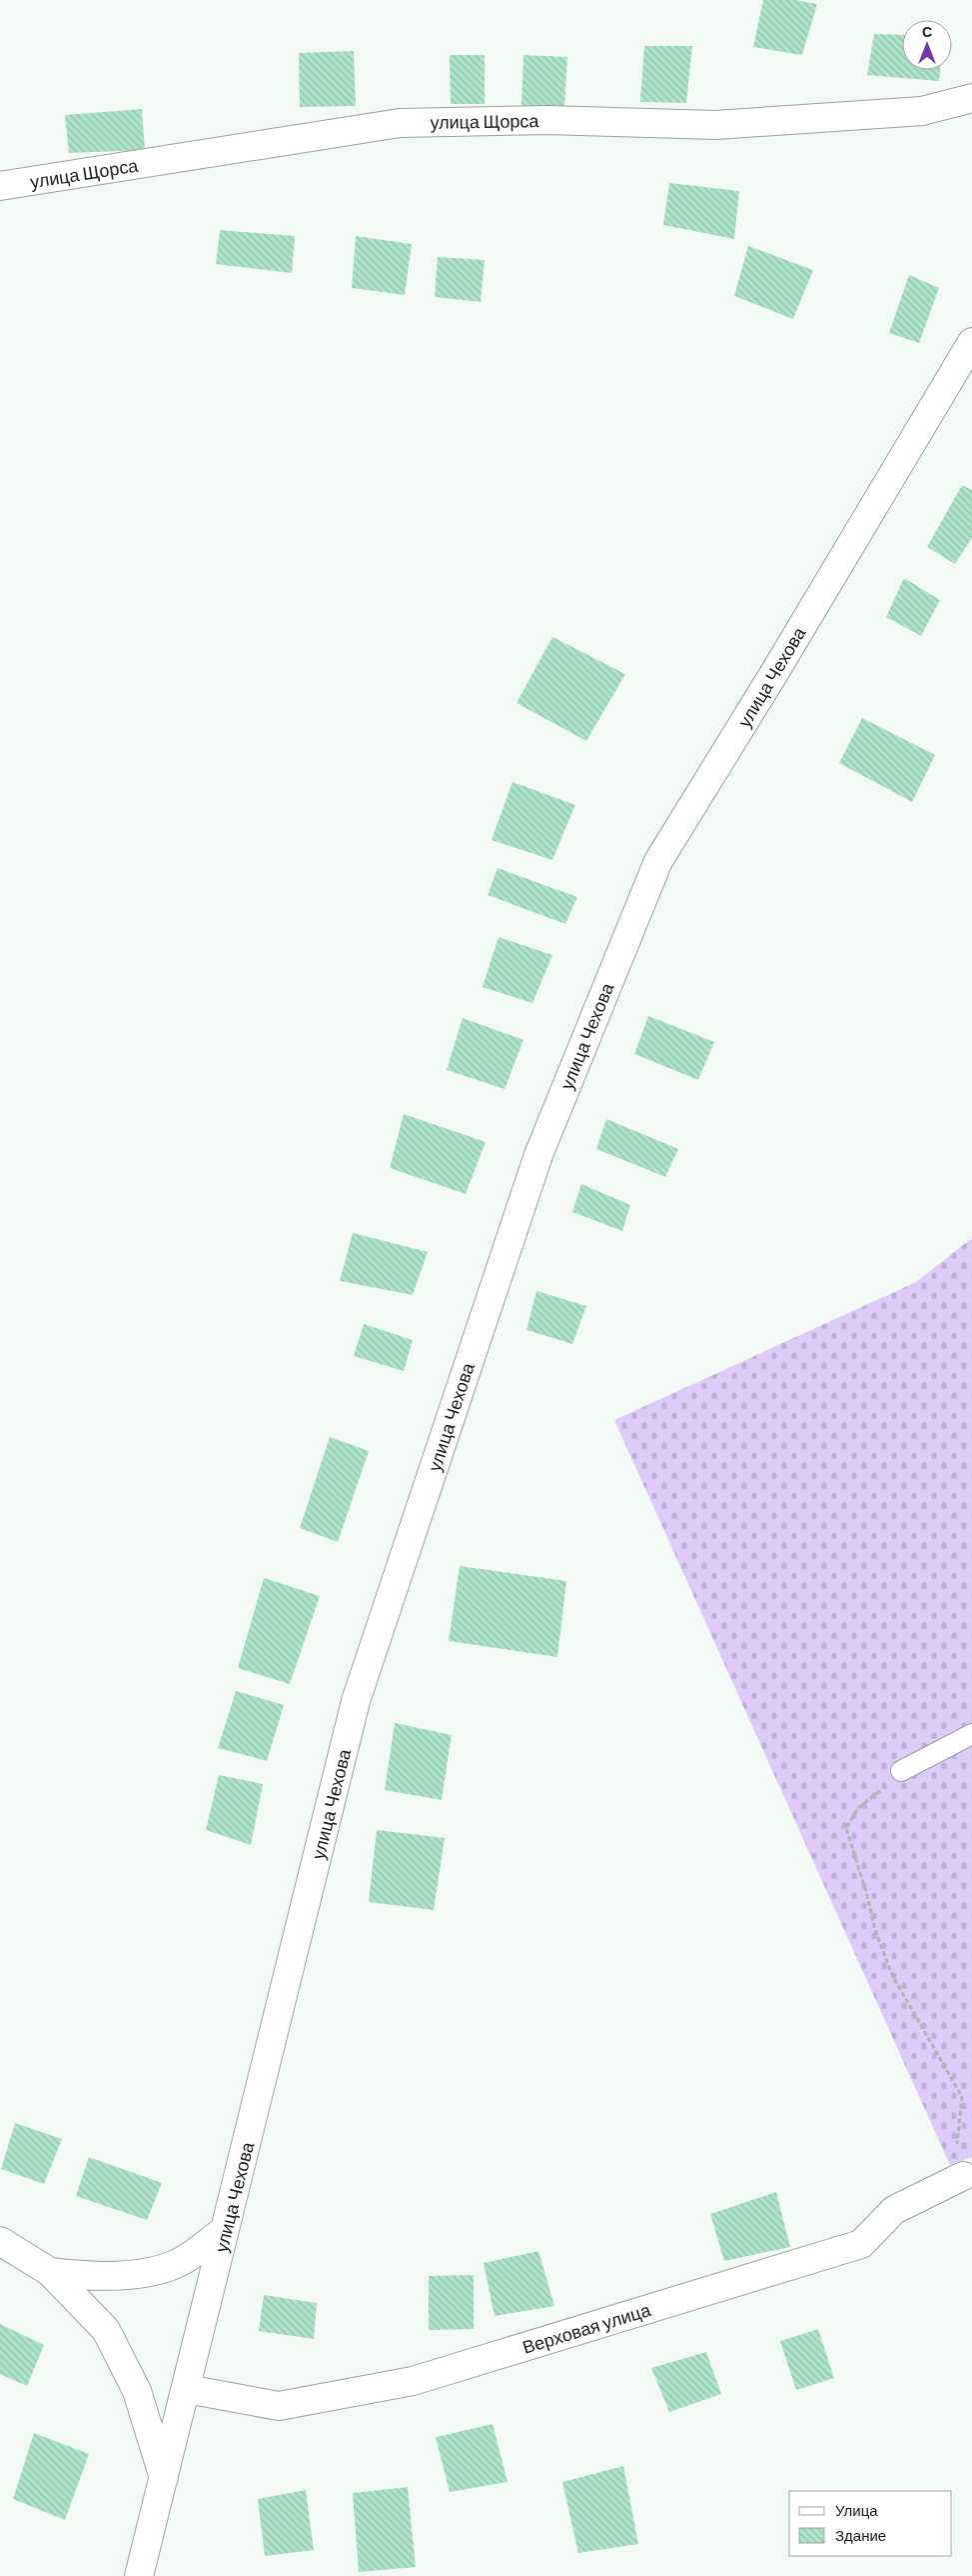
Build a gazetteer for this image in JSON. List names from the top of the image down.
{
  "streets": {
    "street": ["улица Щорса", "улица Чехова", "Верховая улица"]
  },
  "crossings": [
    ["улица Чехова", "Верховая улица"]
  ],
  "legend": ["Улица", "Здание"],
  "north": "top"
}
